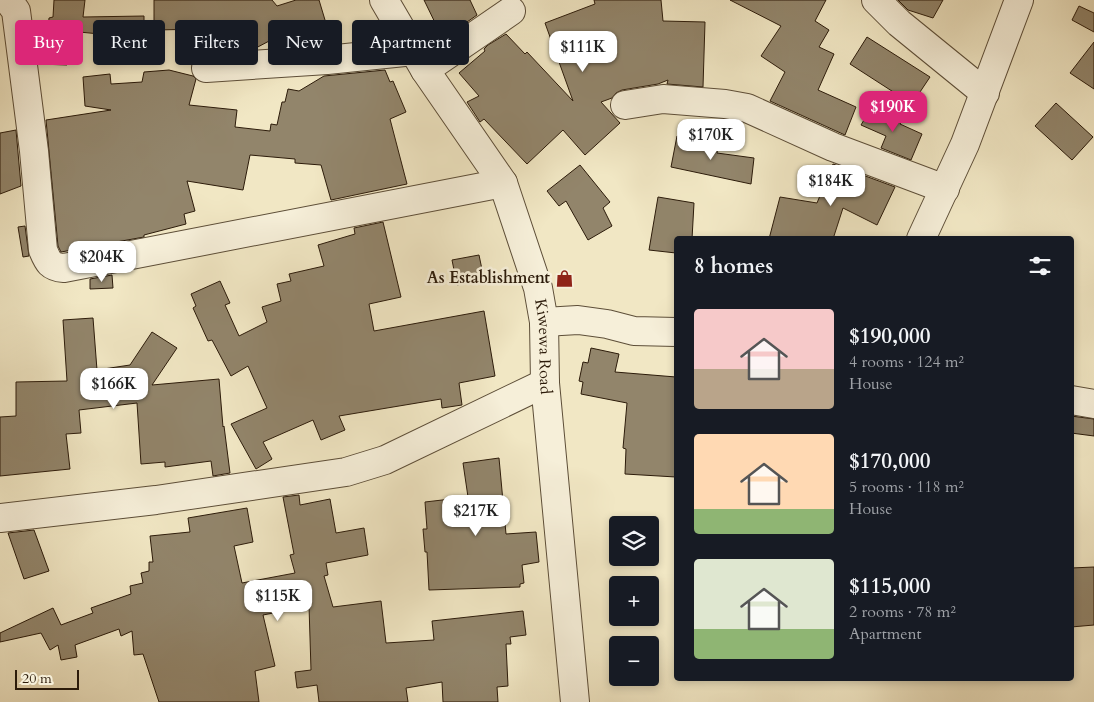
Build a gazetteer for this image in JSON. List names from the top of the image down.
{
  "streets": {
    "street": ["Kiwewa Road"]
  },
  "places": {
    "shop": ["As Establishment"]
  },
  "scale_bar": "20 m",
  "page": {
    "chip": [
      "Buy",
      "Rent",
      "Filters",
      "New",
      "Apartment"
    ],
    "price": [
      "$111K",
      "$190K",
      "$170K",
      "$184K",
      "$204K",
      "$166K",
      "$217K",
      "$115K"
    ],
    "heading": "8 homes",
    "list": [
      {
        "name": "$190,000",
        "note": "4 rooms · 124 m² · House"
      },
      {
        "name": "$170,000",
        "note": "5 rooms · 118 m² · House"
      },
      {
        "name": "$115,000",
        "note": "2 rooms · 78 m² · Apartment"
      }
    ],
    "map_buttons": ["+", "−"],
    "scale": "20 m"
  }
}
